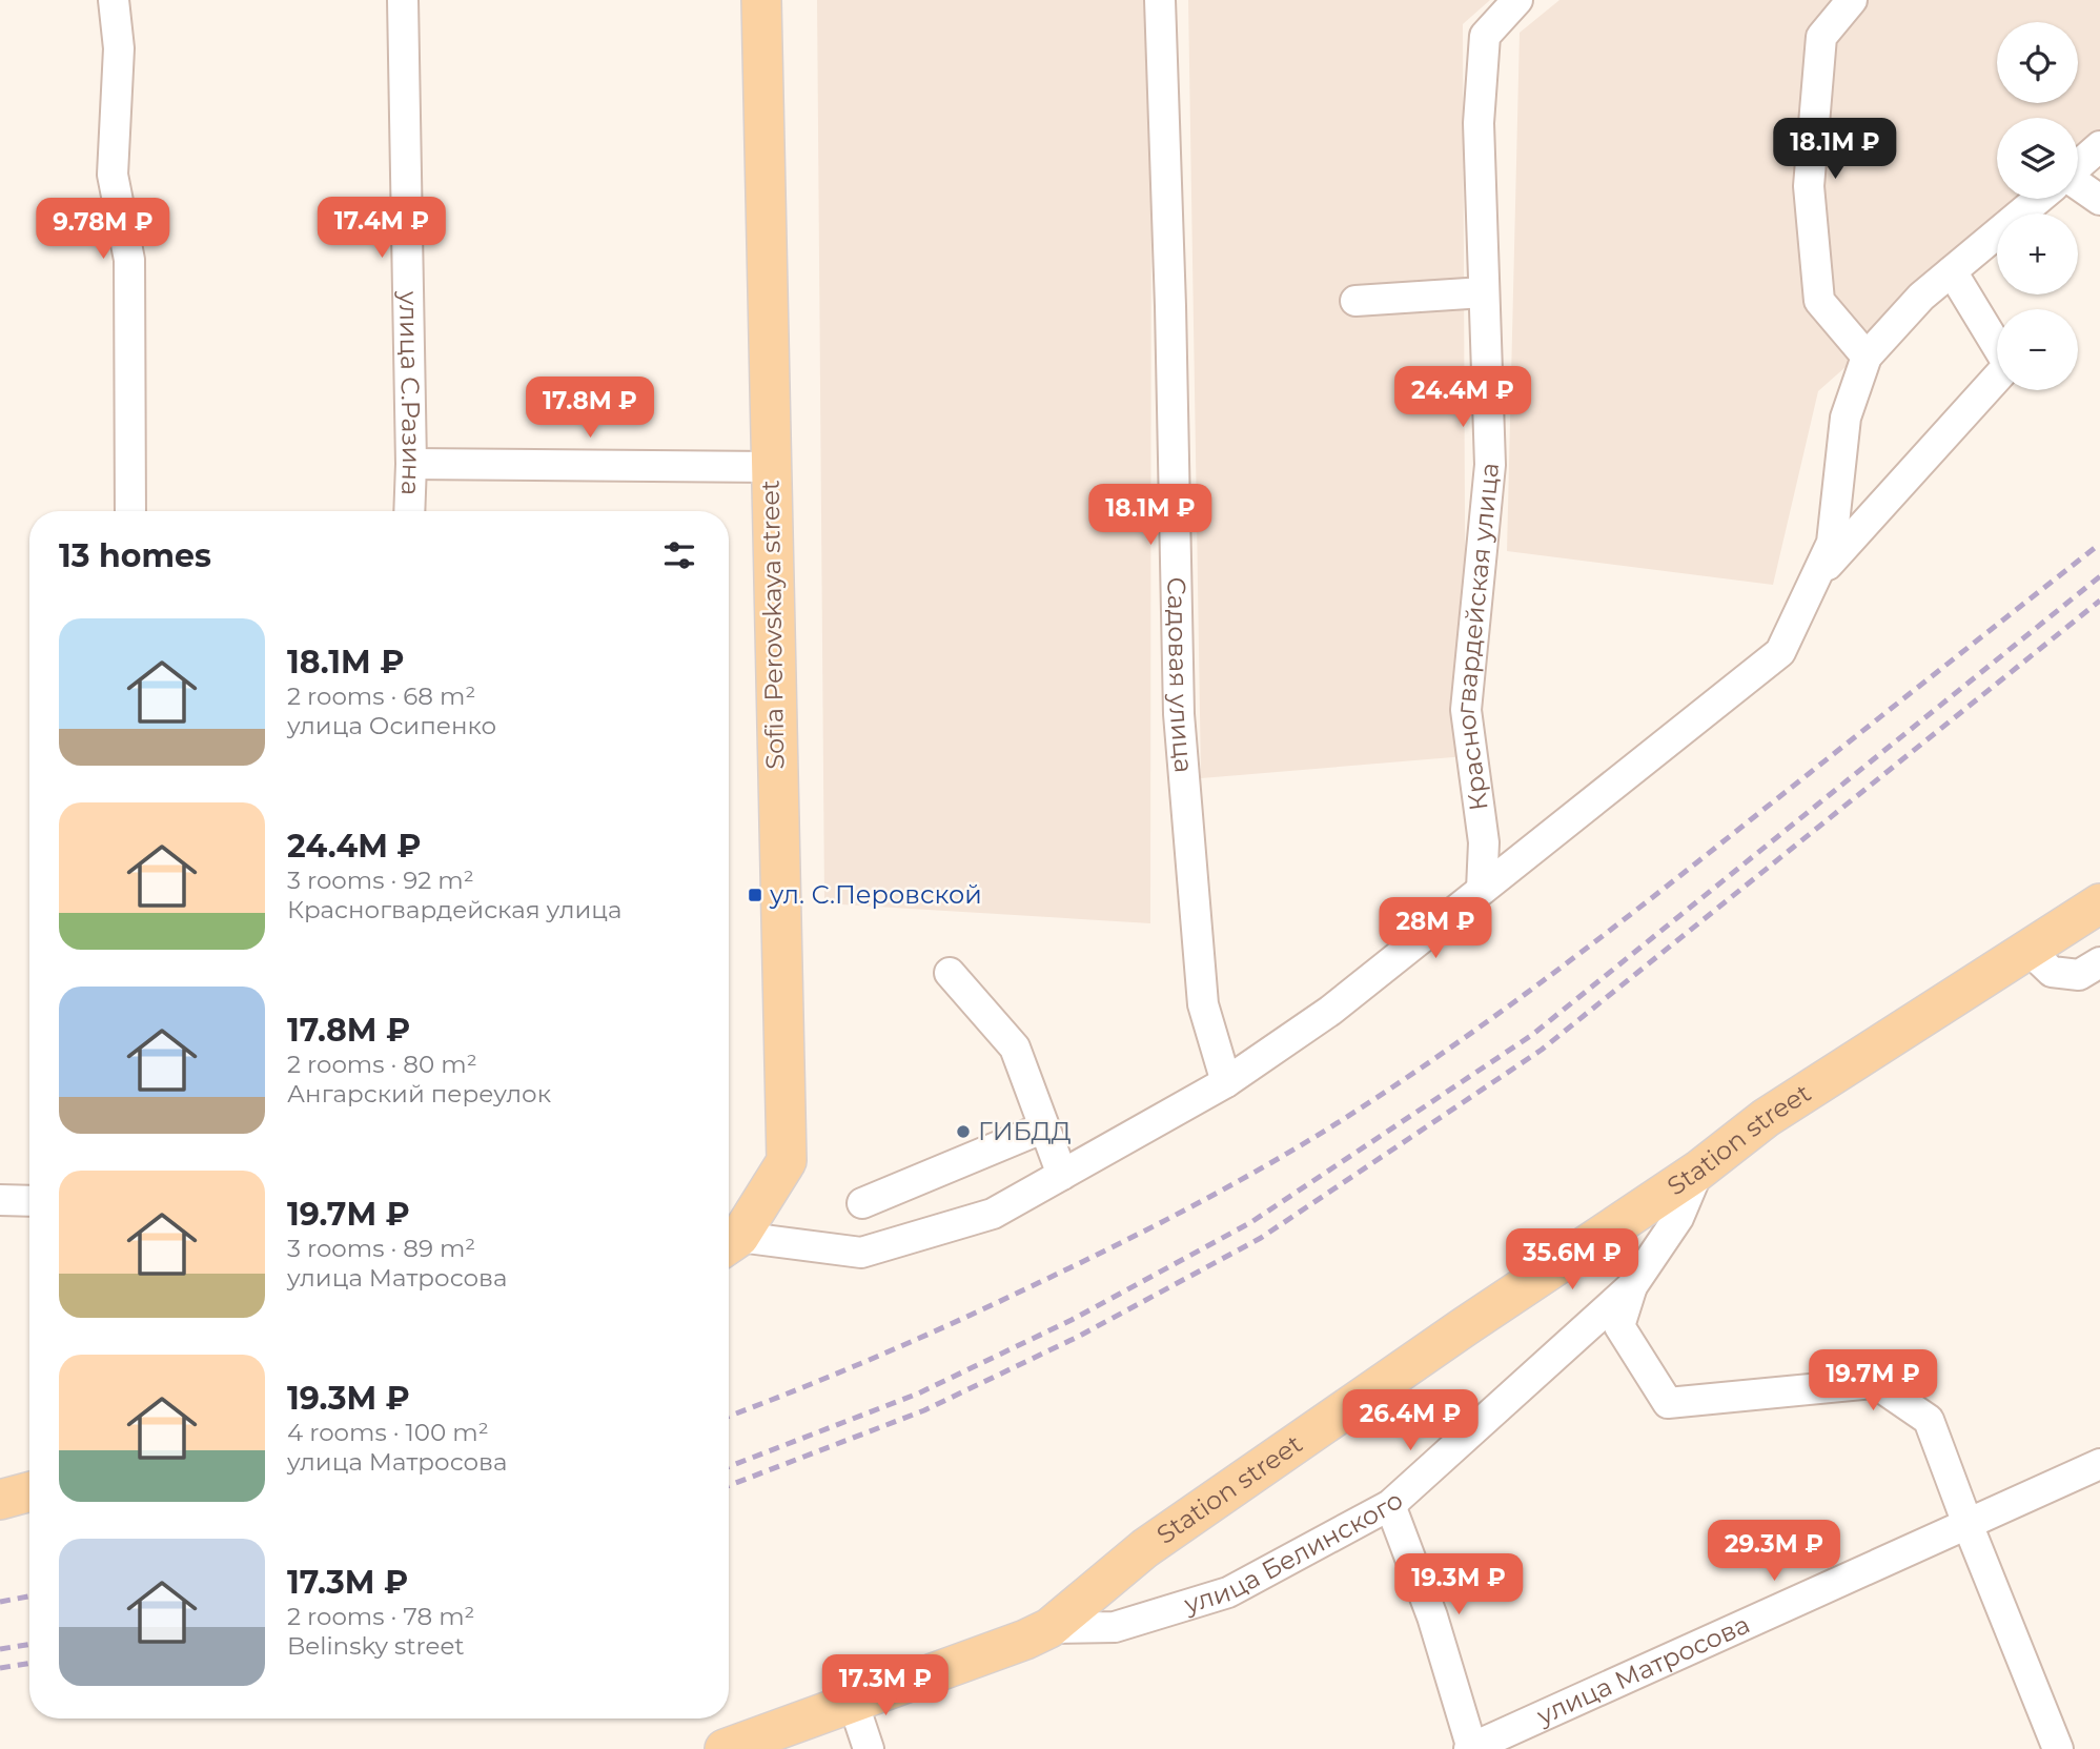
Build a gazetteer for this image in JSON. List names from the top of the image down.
{
  "streets": {
    "main road": ["Sofia Perovskaya street", "Station street"],
    "street": [
      "улица С.Разина",
      "Красногвардейская улица",
      "Садовая улица",
      "улица Белинского",
      "улица Матросова"
    ]
  },
  "crossings": [
    ["Station street", "улица Белинского"]
  ],
  "places": {
    "transit": ["ул. С.Перовской"],
    "other": ["ГИБДД"]
  },
  "page": {
    "map_buttons": ["+", "−"],
    "price": [
      "18.1M ₽",
      "17.4M ₽",
      "9.78M ₽",
      "24.4M ₽",
      "17.8M ₽",
      "18.1M ₽",
      "28M ₽",
      "35.6M ₽",
      "19.7M ₽",
      "26.4M ₽",
      "29.3M ₽",
      "19.3M ₽",
      "17.3M ₽"
    ],
    "heading": "13 homes",
    "list": [
      {
        "name": "18.1M ₽",
        "note": "2 rooms · 68 m² · улица Осипенко"
      },
      {
        "name": "24.4M ₽",
        "note": "3 rooms · 92 m² · Красногвардейская улица"
      },
      {
        "name": "17.8M ₽",
        "note": "2 rooms · 80 m² · Ангарский переулок"
      },
      {
        "name": "19.7M ₽",
        "note": "3 rooms · 89 m² · улица Матросова"
      },
      {
        "name": "19.3M ₽",
        "note": "4 rooms · 100 m² · улица Матросова"
      },
      {
        "name": "17.3M ₽",
        "note": "2 rooms · 78 m² · Belinsky street"
      }
    ]
  }
}
